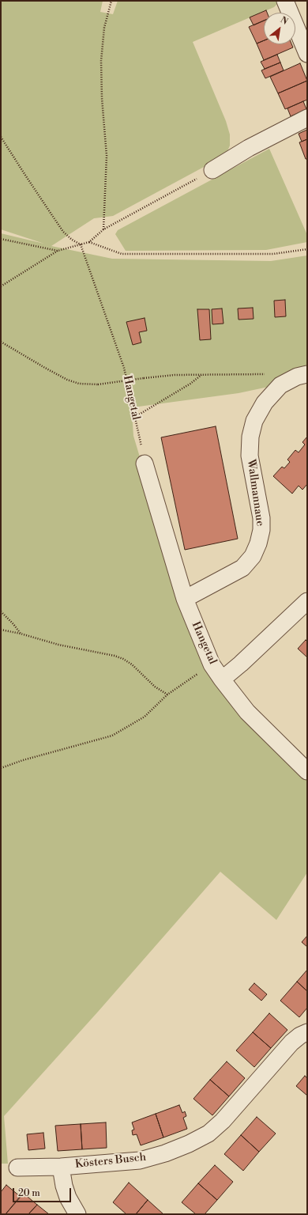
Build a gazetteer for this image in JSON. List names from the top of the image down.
{
  "streets": {
    "street": ["Hangetal", "Wallmannaue", "Kösters Busch"]
  },
  "crossings": [
    ["Hangetal", "Wallmannaue"]
  ],
  "scale_bar": "20 m",
  "north": "top right"
}
